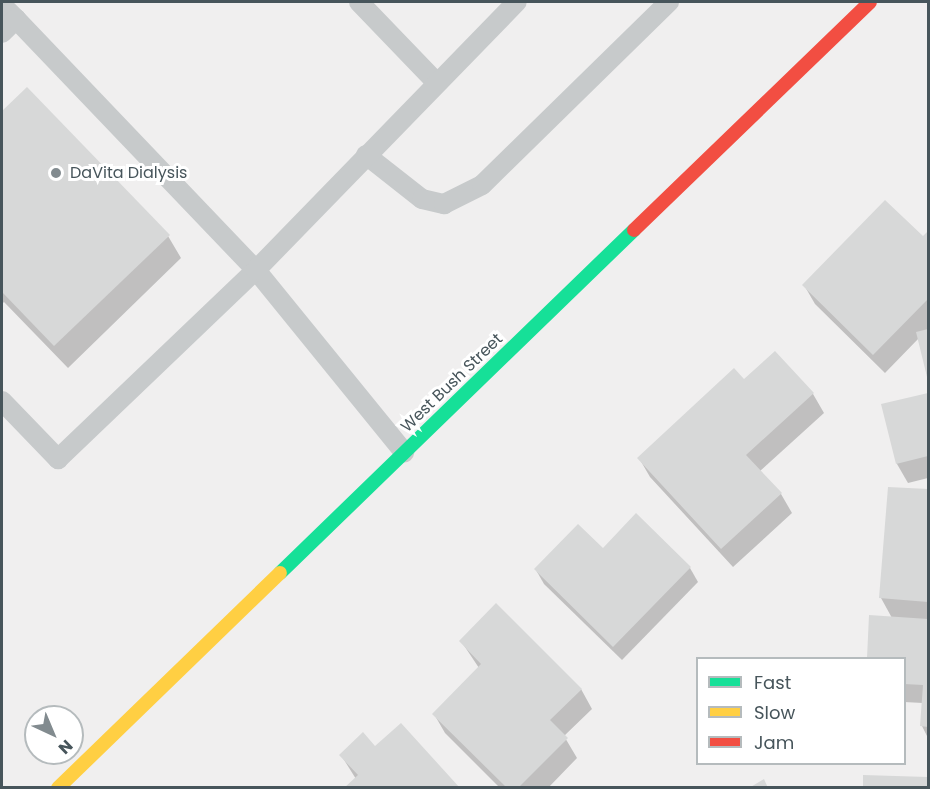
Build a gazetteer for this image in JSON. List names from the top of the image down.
{
  "streets": {
    "main road": ["West Bush Street"]
  },
  "places": ["DaVita Dialysis"],
  "legend": ["Fast", "Slow", "Jam"],
  "north": "bottom right"
}
